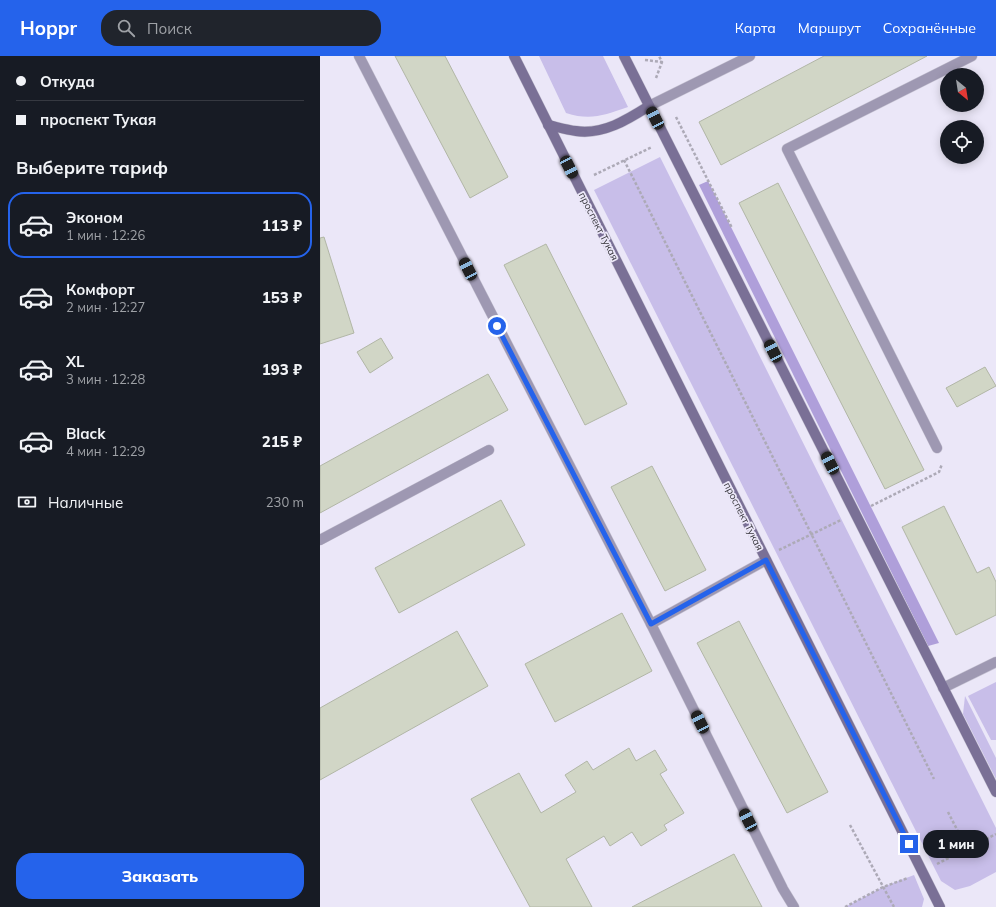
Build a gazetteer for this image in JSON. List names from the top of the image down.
{
  "streets": {
    "main road": ["проспект Тукая"]
  },
  "north": "bottom right",
  "page": {
    "header": "Hoppr",
    "search": "Поиск",
    "nav": ["Карта", "Маршрут", "Сохранённые"],
    "banner": ["Откуда", "проспект Тукая"],
    "heading": "Выберите тариф",
    "list": [
      {
        "name": "Эконом",
        "note": "1 мин · 12:26",
        "value": "113 ₽"
      },
      {
        "name": "Комфорт",
        "note": "2 мин · 12:27",
        "value": "153 ₽"
      },
      {
        "name": "XL",
        "note": "3 мин · 12:28",
        "value": "193 ₽"
      },
      {
        "name": "Black",
        "note": "4 мин · 12:29",
        "value": "215 ₽"
      }
    ],
    "pay": ["Наличные", "230 m"],
    "bubble": "1 мин",
    "buttons": "Заказать"
  }
}
